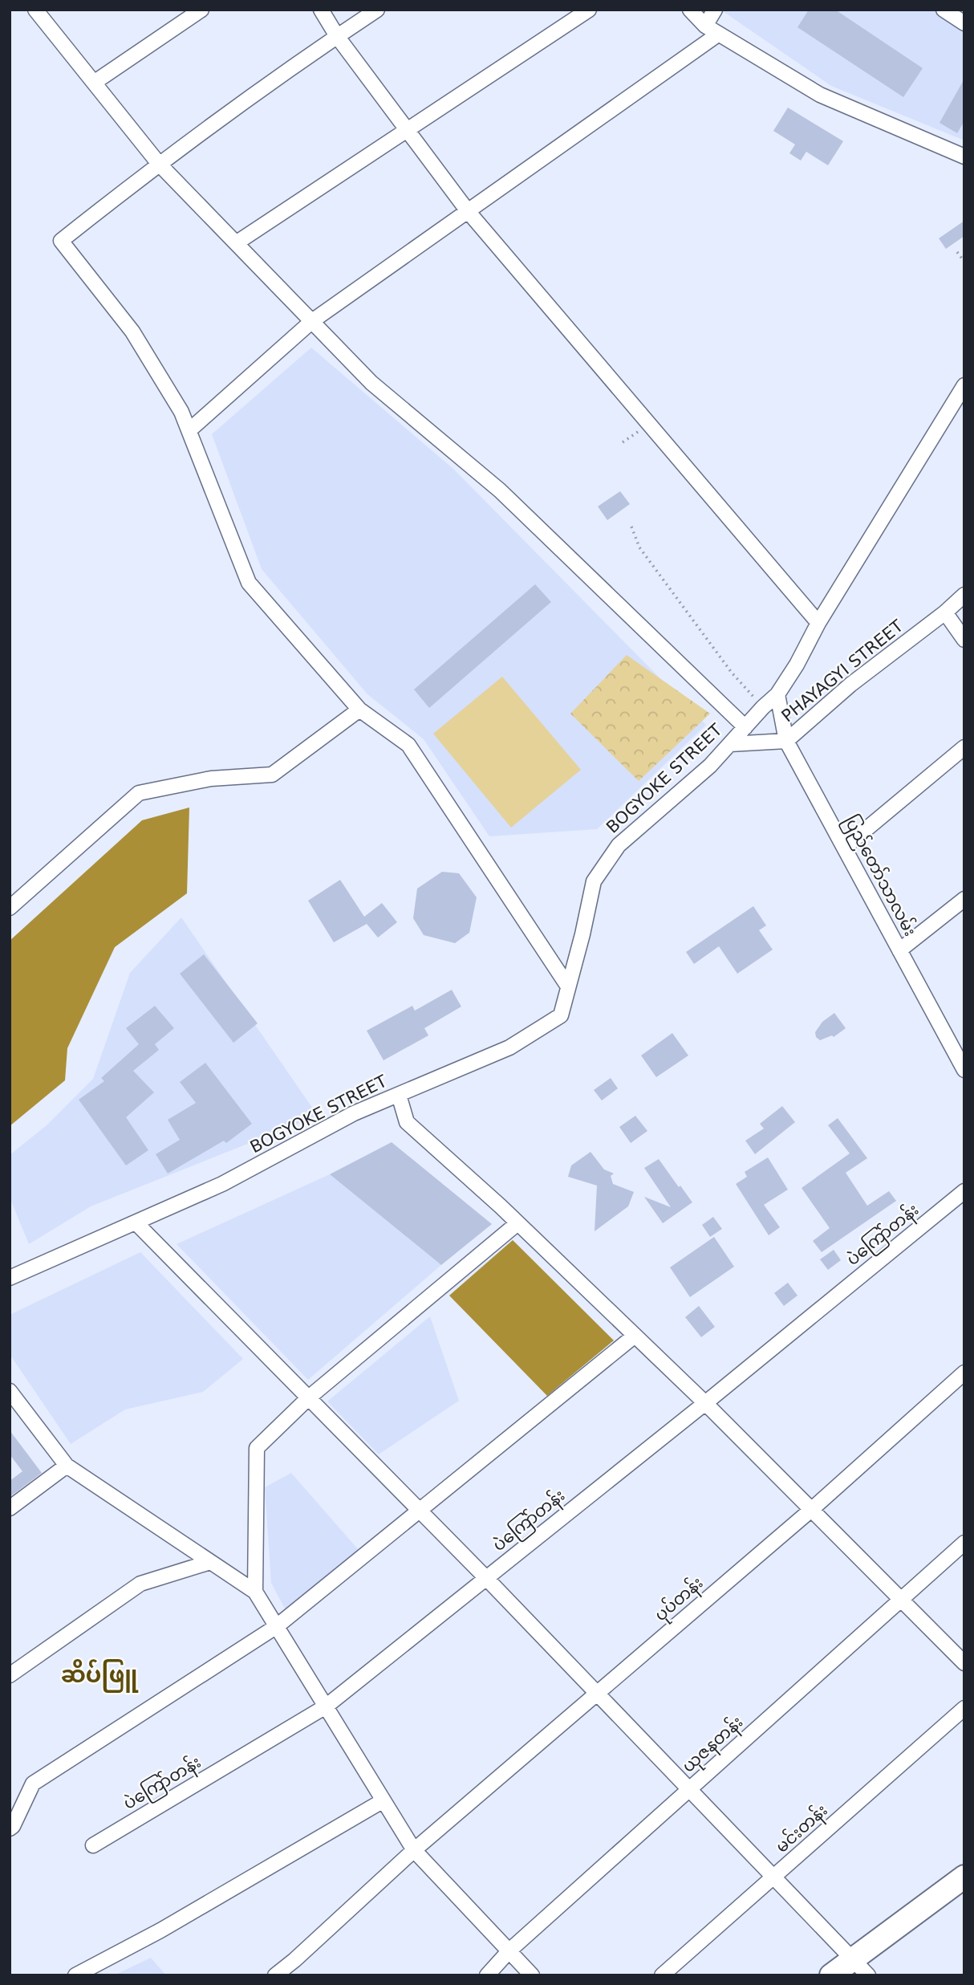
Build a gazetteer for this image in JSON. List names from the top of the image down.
{
  "streets": {
    "street": [
      "PHAYAGYI STREET",
      "BOGYOKE STREET",
      "ပြည်တော်သာလမ်း",
      "ပဲကြော်တန်း",
      "ပုပ်တန်း",
      "ယုဇနတန်း",
      "မင်းတန်း"
    ]
  },
  "crossings": [
    ["PHAYAGYI STREET", "BOGYOKE STREET"],
    ["PHAYAGYI STREET", "ပြည်တော်သာလမ်း"],
    ["BOGYOKE STREET", "ပြည်တော်သာလမ်း"]
  ],
  "districts": ["ဆိပ်ဖြူ"]
}
